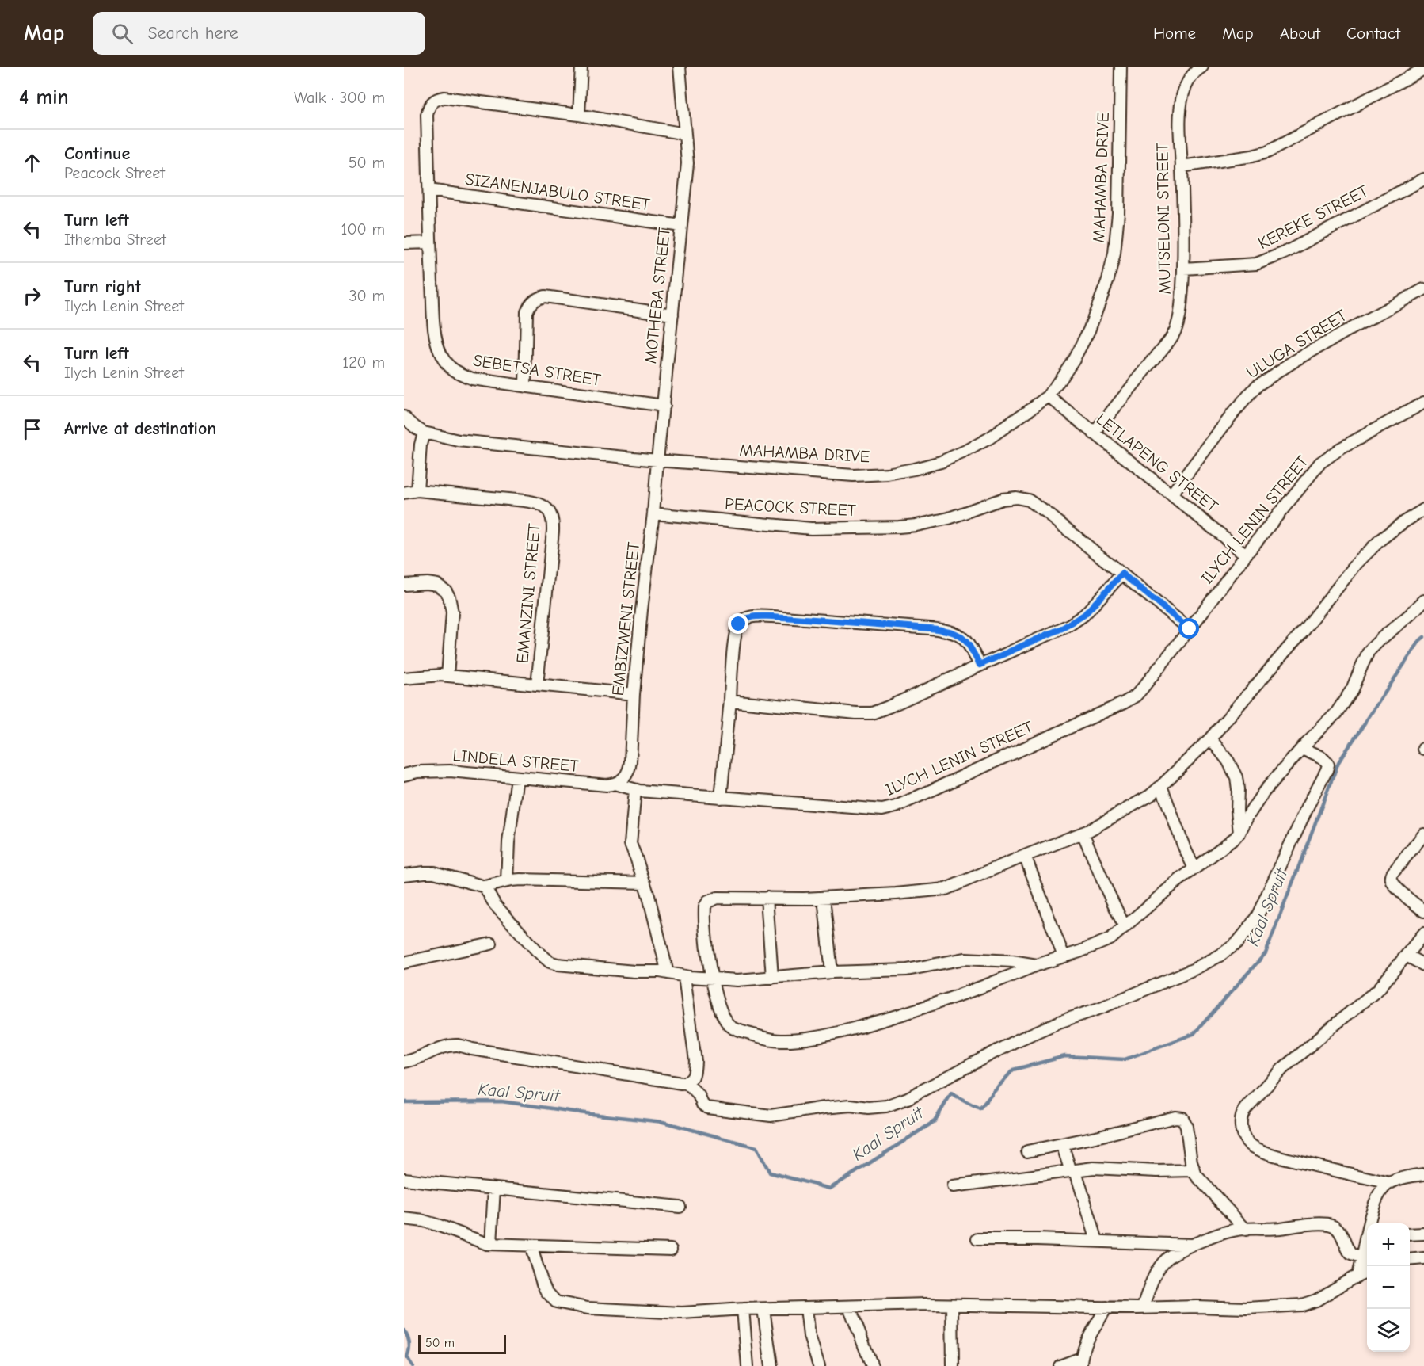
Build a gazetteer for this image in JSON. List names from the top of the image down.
{
  "streets": {
    "street": [
      "MAHAMBA DRIVE",
      "SIZANENJABULO STREET",
      "KEREKE STREET",
      "MUTSELONI STREET",
      "MOTHEBA STREET",
      "ULUGA STREET",
      "SEBETSA STREET",
      "LETLAPENG STREET",
      "PEACOCK STREET",
      "ILYCH LENIN STREET",
      "EMANZINI STREET",
      "EMBIZWENI STREET",
      "LINDELA STREET"
    ]
  },
  "crossings": [
    ["MAHAMBA DRIVE", "MOTHEBA STREET"],
    ["MAHAMBA DRIVE", "LETLAPENG STREET"],
    ["MAHAMBA DRIVE", "EMBIZWENI STREET"],
    ["SIZANENJABULO STREET", "MOTHEBA STREET"],
    ["SIZANENJABULO STREET", "SEBETSA STREET"],
    ["KEREKE STREET", "MUTSELONI STREET"],
    ["MUTSELONI STREET", "LETLAPENG STREET"],
    ["MOTHEBA STREET", "SEBETSA STREET"],
    ["MOTHEBA STREET", "EMBIZWENI STREET"],
    ["ULUGA STREET", "LETLAPENG STREET"],
    ["LETLAPENG STREET", "ILYCH LENIN STREET"],
    ["PEACOCK STREET", "ILYCH LENIN STREET"],
    ["PEACOCK STREET", "EMBIZWENI STREET"],
    ["ILYCH LENIN STREET", "LINDELA STREET"],
    ["EMBIZWENI STREET", "LINDELA STREET"]
  ],
  "water": ["Kaal Spruit"],
  "scale_bar": "50 m",
  "page": {
    "header": "Map",
    "search": "Search here",
    "nav": [
      "Home",
      "Map",
      "About",
      "Contact"
    ],
    "heading": ["4 min", "Walk · 300 m"],
    "list": [
      ["Continue", "Peacock Street", "50 m"],
      ["Turn left", "Ithemba Street", "100 m"],
      ["Turn right", "Ilych Lenin Street", "30 m"],
      ["Turn left", "Ilych Lenin Street", "120 m"],
      "Arrive at destination"
    ],
    "map_buttons": ["+", "−"],
    "scale": "50 m"
  }
}
